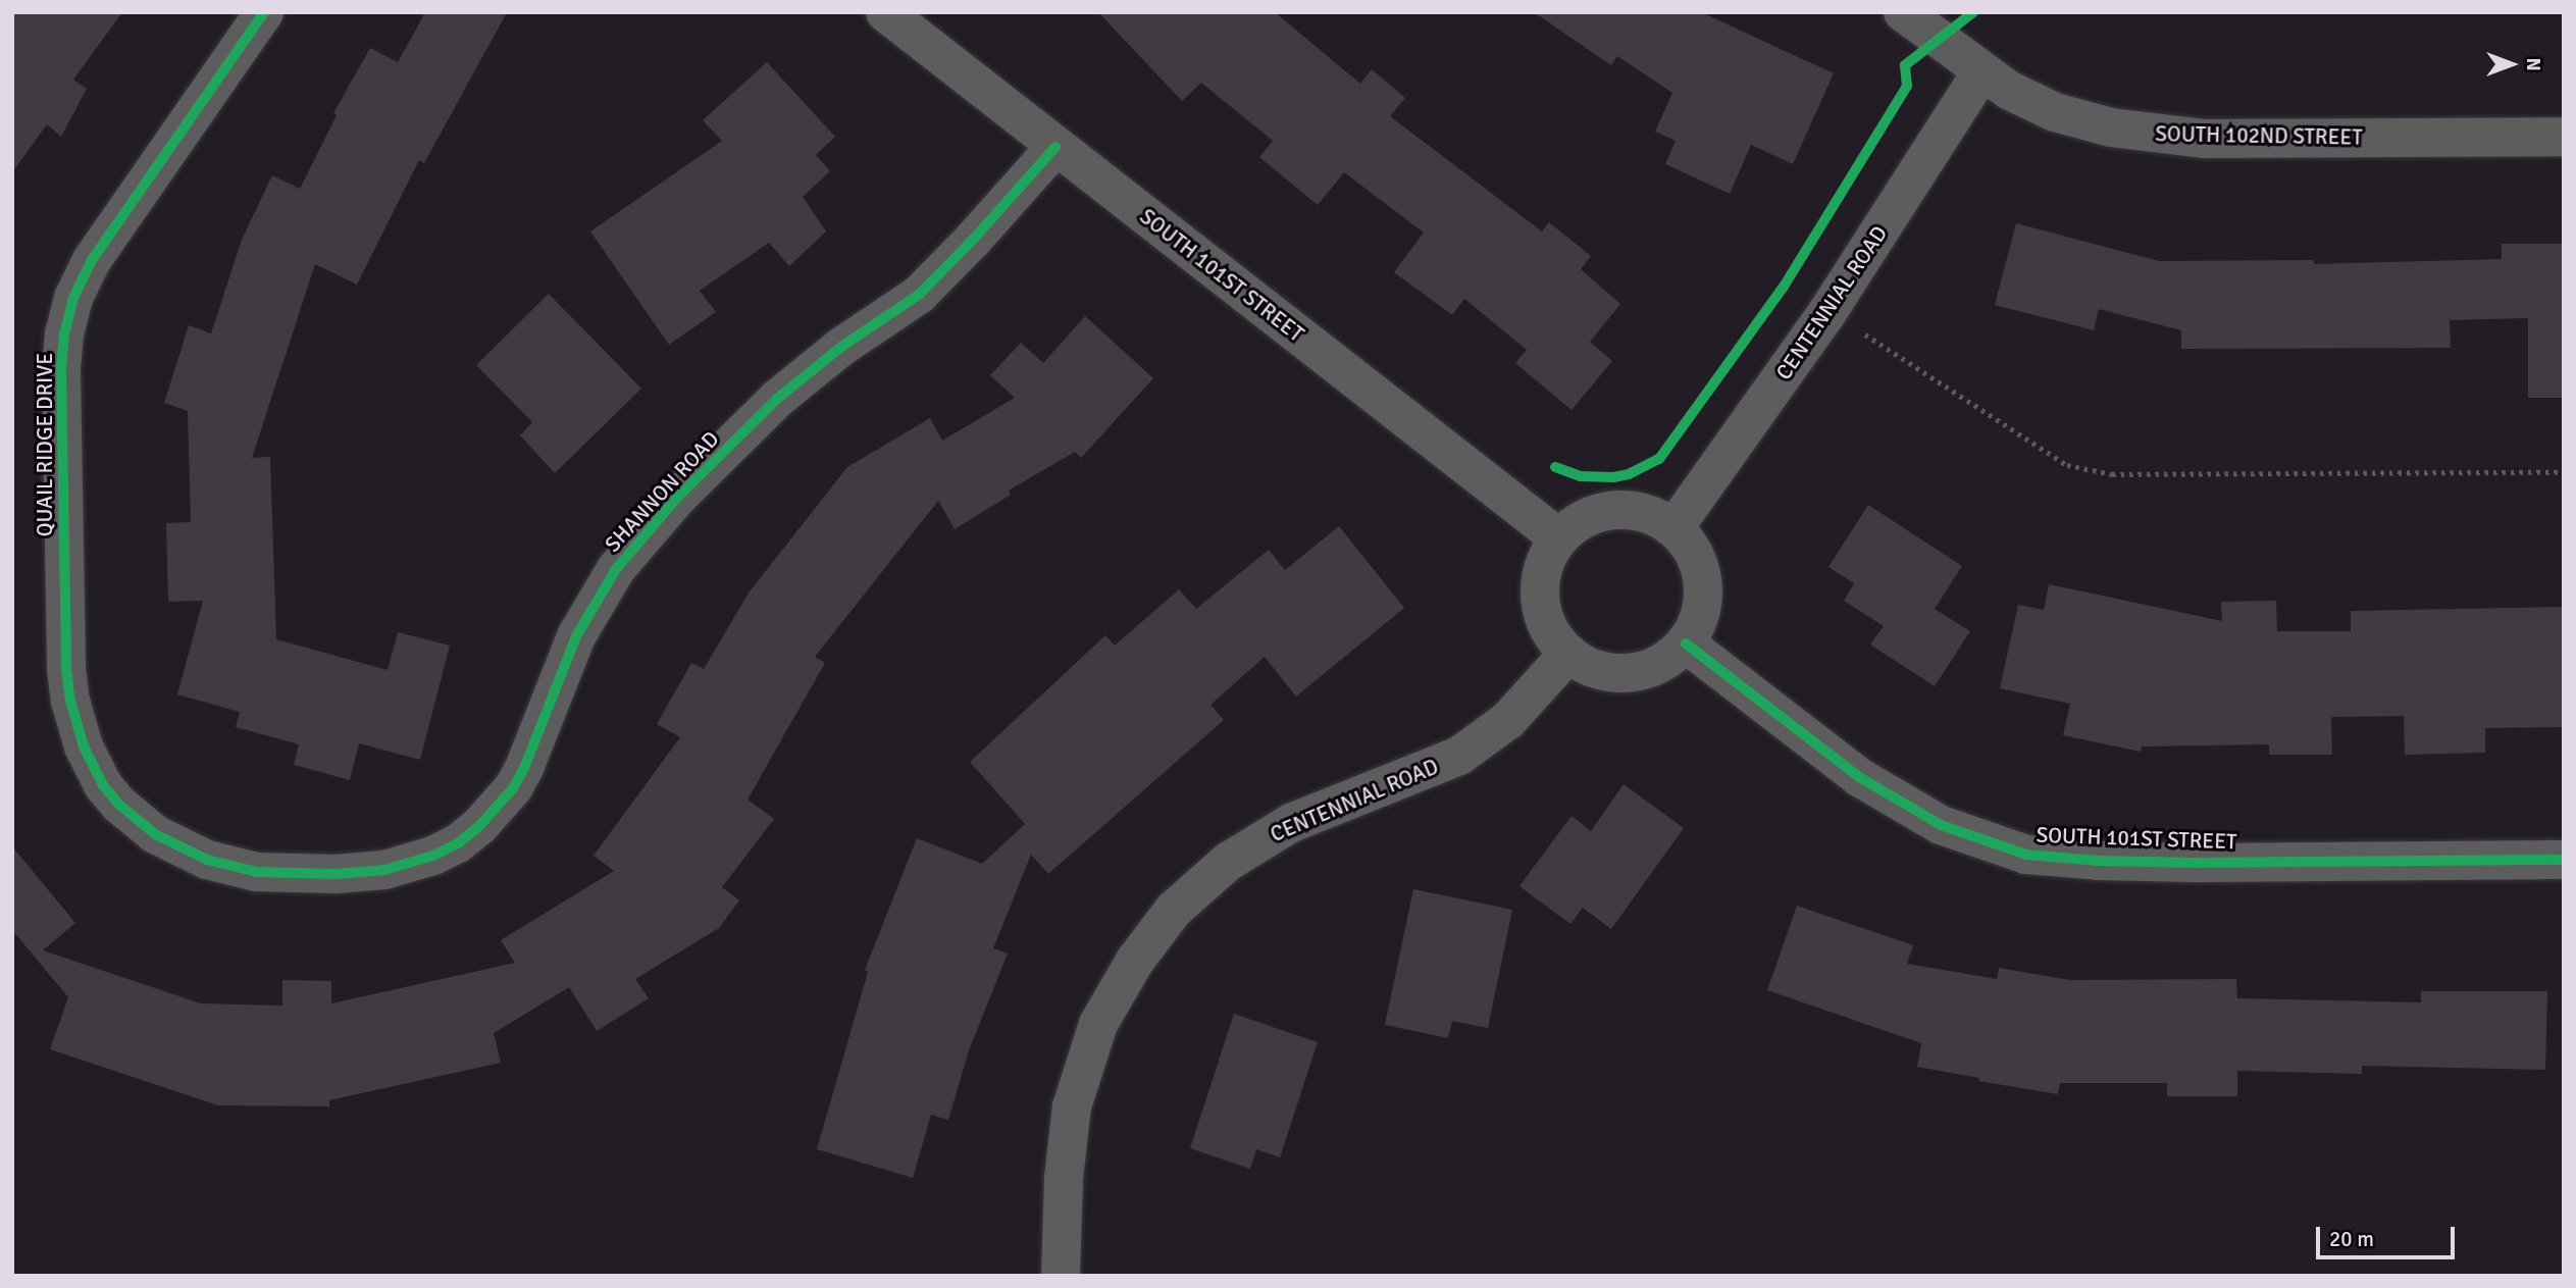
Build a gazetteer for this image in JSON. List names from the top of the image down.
{
  "streets": {
    "street": [
      "SOUTH 102ND STREET",
      "SOUTH 101ST STREET",
      "CENTENNIAL ROAD",
      "QUAIL RIDGE DRIVE",
      "SHANNON ROAD"
    ]
  },
  "crossings": [
    ["SOUTH 102ND STREET", "CENTENNIAL ROAD"],
    ["SOUTH 101ST STREET", "CENTENNIAL ROAD"],
    ["SOUTH 101ST STREET", "SHANNON ROAD"],
    ["QUAIL RIDGE DRIVE", "SHANNON ROAD"]
  ],
  "scale_bar": "20 m",
  "north": "right"
}
